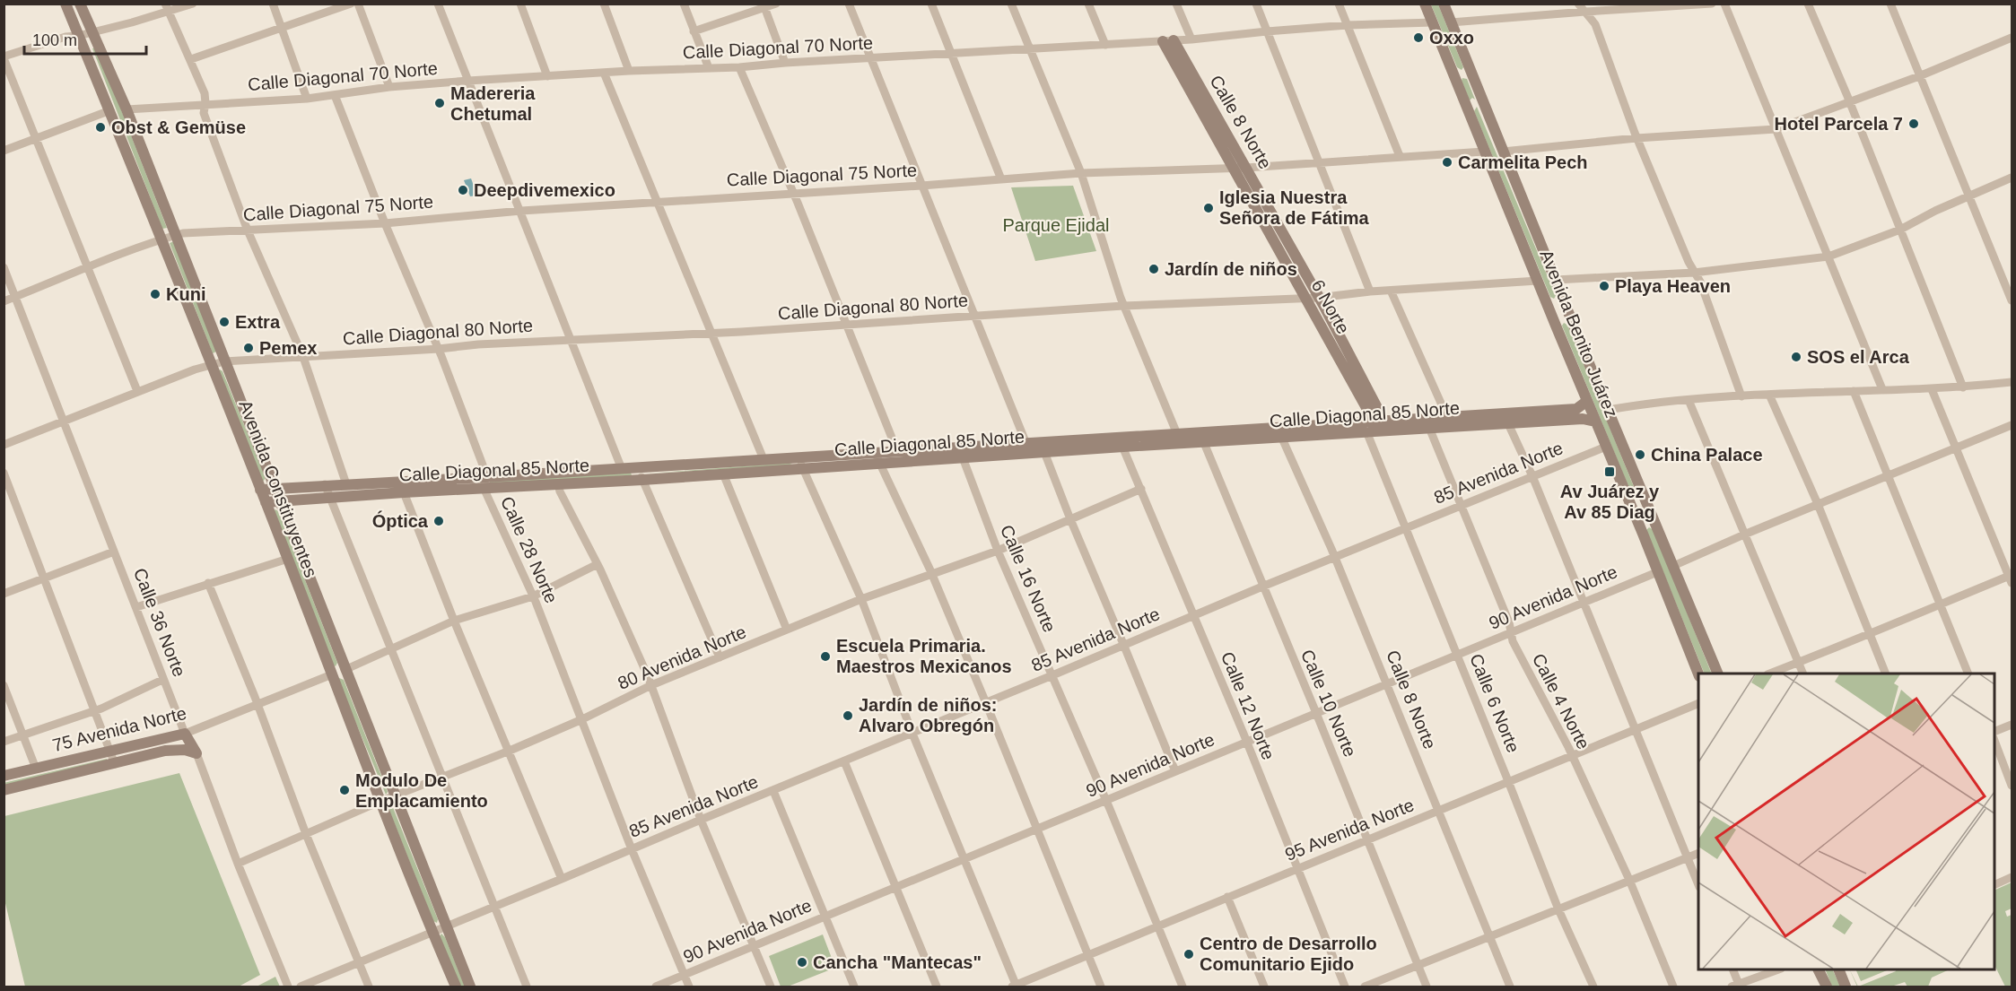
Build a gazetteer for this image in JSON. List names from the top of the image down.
{
  "streets": {
    "main road": [
      "Calle 8 Norte",
      "6 Norte",
      "Avenida Benito Juárez",
      "Calle Diagonal 85 Norte",
      "Avenida Constituyentes",
      "Calle 36 Norte",
      "75 Avenida Norte"
    ],
    "street": [
      "Calle Diagonal 70 Norte",
      "Calle Diagonal 75 Norte",
      "Calle Diagonal 80 Norte",
      "85 Avenida Norte",
      "Calle 28 Norte",
      "Calle 16 Norte",
      "90 Avenida Norte",
      "80 Avenida Norte",
      "Calle 4 Norte",
      "Calle 10 Norte",
      "Calle 6 Norte",
      "Calle 12 Norte",
      "95 Avenida Norte"
    ]
  },
  "crossings": [
    ["Calle Diagonal 70 Norte", "Calle 8 Norte"],
    ["Calle Diagonal 70 Norte", "6 Norte"],
    ["Calle Diagonal 70 Norte", "Avenida Benito Juárez"],
    ["Calle Diagonal 70 Norte", "Avenida Constituyentes"],
    ["Calle Diagonal 70 Norte", "Calle 28 Norte"],
    ["Calle 8 Norte", "Calle Diagonal 75 Norte"],
    ["Calle 8 Norte", "Calle Diagonal 80 Norte"],
    ["Calle 8 Norte", "6 Norte"],
    ["Calle 8 Norte", "Calle Diagonal 85 Norte"],
    ["Calle 8 Norte", "85 Avenida Norte"],
    ["Calle 8 Norte", "90 Avenida Norte"],
    ["Calle 8 Norte", "95 Avenida Norte"],
    ["Calle Diagonal 75 Norte", "6 Norte"],
    ["Calle Diagonal 75 Norte", "Avenida Benito Juárez"],
    ["Calle Diagonal 75 Norte", "Avenida Constituyentes"],
    ["Calle Diagonal 75 Norte", "Calle 28 Norte"],
    ["Calle Diagonal 75 Norte", "Calle 36 Norte"],
    ["Calle Diagonal 80 Norte", "6 Norte"],
    ["Calle Diagonal 80 Norte", "Avenida Benito Juárez"],
    ["Calle Diagonal 80 Norte", "Avenida Constituyentes"],
    ["Calle Diagonal 80 Norte", "Calle 28 Norte"],
    ["Calle Diagonal 80 Norte", "Calle 36 Norte"],
    ["6 Norte", "Calle Diagonal 85 Norte"],
    ["Avenida Benito Juárez", "Calle Diagonal 85 Norte"],
    ["Avenida Benito Juárez", "85 Avenida Norte"],
    ["Avenida Benito Juárez", "90 Avenida Norte"],
    ["Calle Diagonal 85 Norte", "Avenida Constituyentes"],
    ["Calle Diagonal 85 Norte", "Calle 28 Norte"],
    ["Calle Diagonal 85 Norte", "Calle 16 Norte"],
    ["Calle Diagonal 85 Norte", "Calle 4 Norte"],
    ["Calle Diagonal 85 Norte", "Calle 10 Norte"],
    ["Calle Diagonal 85 Norte", "Calle 6 Norte"],
    ["Calle Diagonal 85 Norte", "Calle 12 Norte"],
    ["85 Avenida Norte", "Avenida Constituyentes"],
    ["85 Avenida Norte", "Calle 28 Norte"],
    ["85 Avenida Norte", "Calle 16 Norte"],
    ["85 Avenida Norte", "Calle 4 Norte"],
    ["85 Avenida Norte", "Calle 10 Norte"],
    ["85 Avenida Norte", "Calle 6 Norte"],
    ["85 Avenida Norte", "Calle 12 Norte"],
    ["Avenida Constituyentes", "80 Avenida Norte"],
    ["Avenida Constituyentes", "75 Avenida Norte"],
    ["Calle 28 Norte", "90 Avenida Norte"],
    ["Calle 28 Norte", "80 Avenida Norte"],
    ["Calle 16 Norte", "90 Avenida Norte"],
    ["Calle 16 Norte", "80 Avenida Norte"],
    ["Calle 16 Norte", "95 Avenida Norte"],
    ["90 Avenida Norte", "Calle 4 Norte"],
    ["90 Avenida Norte", "Calle 10 Norte"],
    ["90 Avenida Norte", "Calle 6 Norte"],
    ["90 Avenida Norte", "Calle 12 Norte"],
    ["Calle 36 Norte", "80 Avenida Norte"],
    ["Calle 36 Norte", "75 Avenida Norte"],
    ["80 Avenida Norte", "Calle 12 Norte"],
    ["Calle 4 Norte", "95 Avenida Norte"],
    ["Calle 10 Norte", "95 Avenida Norte"],
    ["Calle 6 Norte", "95 Avenida Norte"],
    ["Calle 12 Norte", "95 Avenida Norte"]
  ],
  "parks": ["Parque Ejidal"],
  "places": {
    "other": [
      "Oxxo",
      "Madereria Chetumal",
      "Hotel Parcela 7",
      "Obst & Gemüse",
      "Carmelita Pech",
      "Deepdivemexico",
      "Iglesia Nuestra Señora de Fátima",
      "Jardín de niños",
      "Playa Heaven",
      "Kuni",
      "Extra",
      "Pemex",
      "SOS el Arca",
      "China Palace",
      "Óptica",
      "Escuela Primaria. Maestros Mexicanos",
      "Jardín de niños: Alvaro Obregón",
      "Modulo De Emplacamiento",
      "Centro de Desarrollo Comunitario Ejido",
      "Cancha \"Mantecas\""
    ],
    "transit": ["Av Juárez y Av 85 Diag"]
  },
  "scale_bar": "100 m"
}
